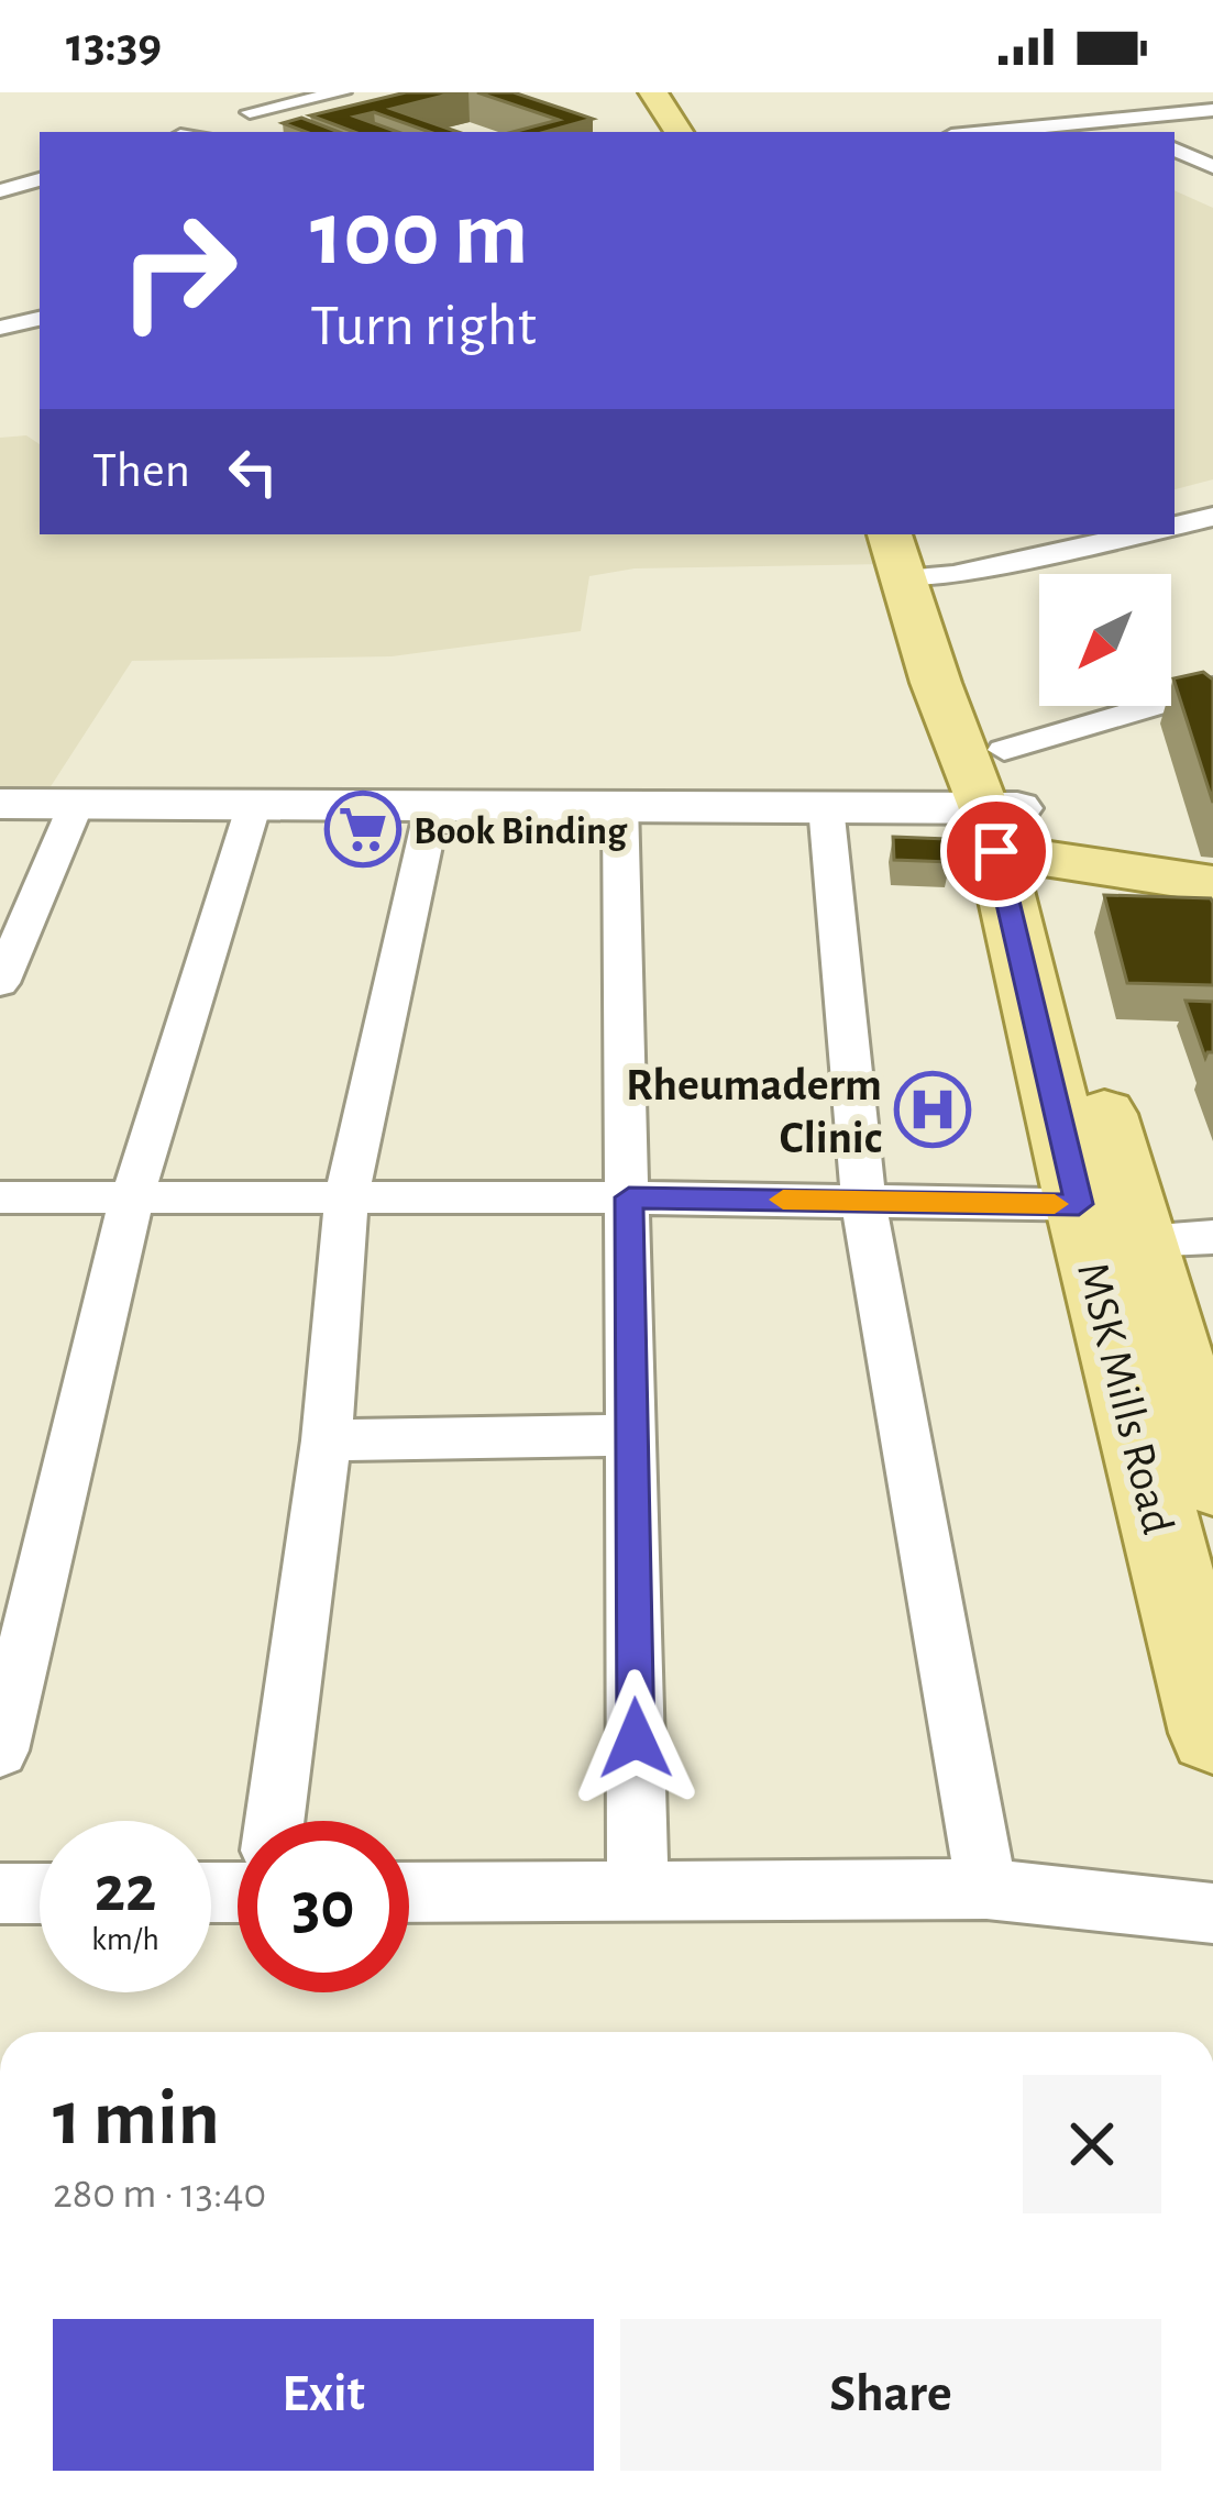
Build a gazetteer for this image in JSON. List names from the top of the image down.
{
  "streets": {
    "main road": ["MSK Mills Road"]
  },
  "places": {
    "supermarket": ["Book Binding"],
    "hospital": ["Rheumaderm Clinic"]
  },
  "north": "bottom left",
  "page": {
    "status": "13:39",
    "turn": ["100 m", "Turn right"],
    "then": "Then",
    "speed": "22 km/h",
    "limit": "30",
    "heading": ["1 min", "280 m · 13:40"],
    "buttons": ["Exit", "Share"]
  }
}
